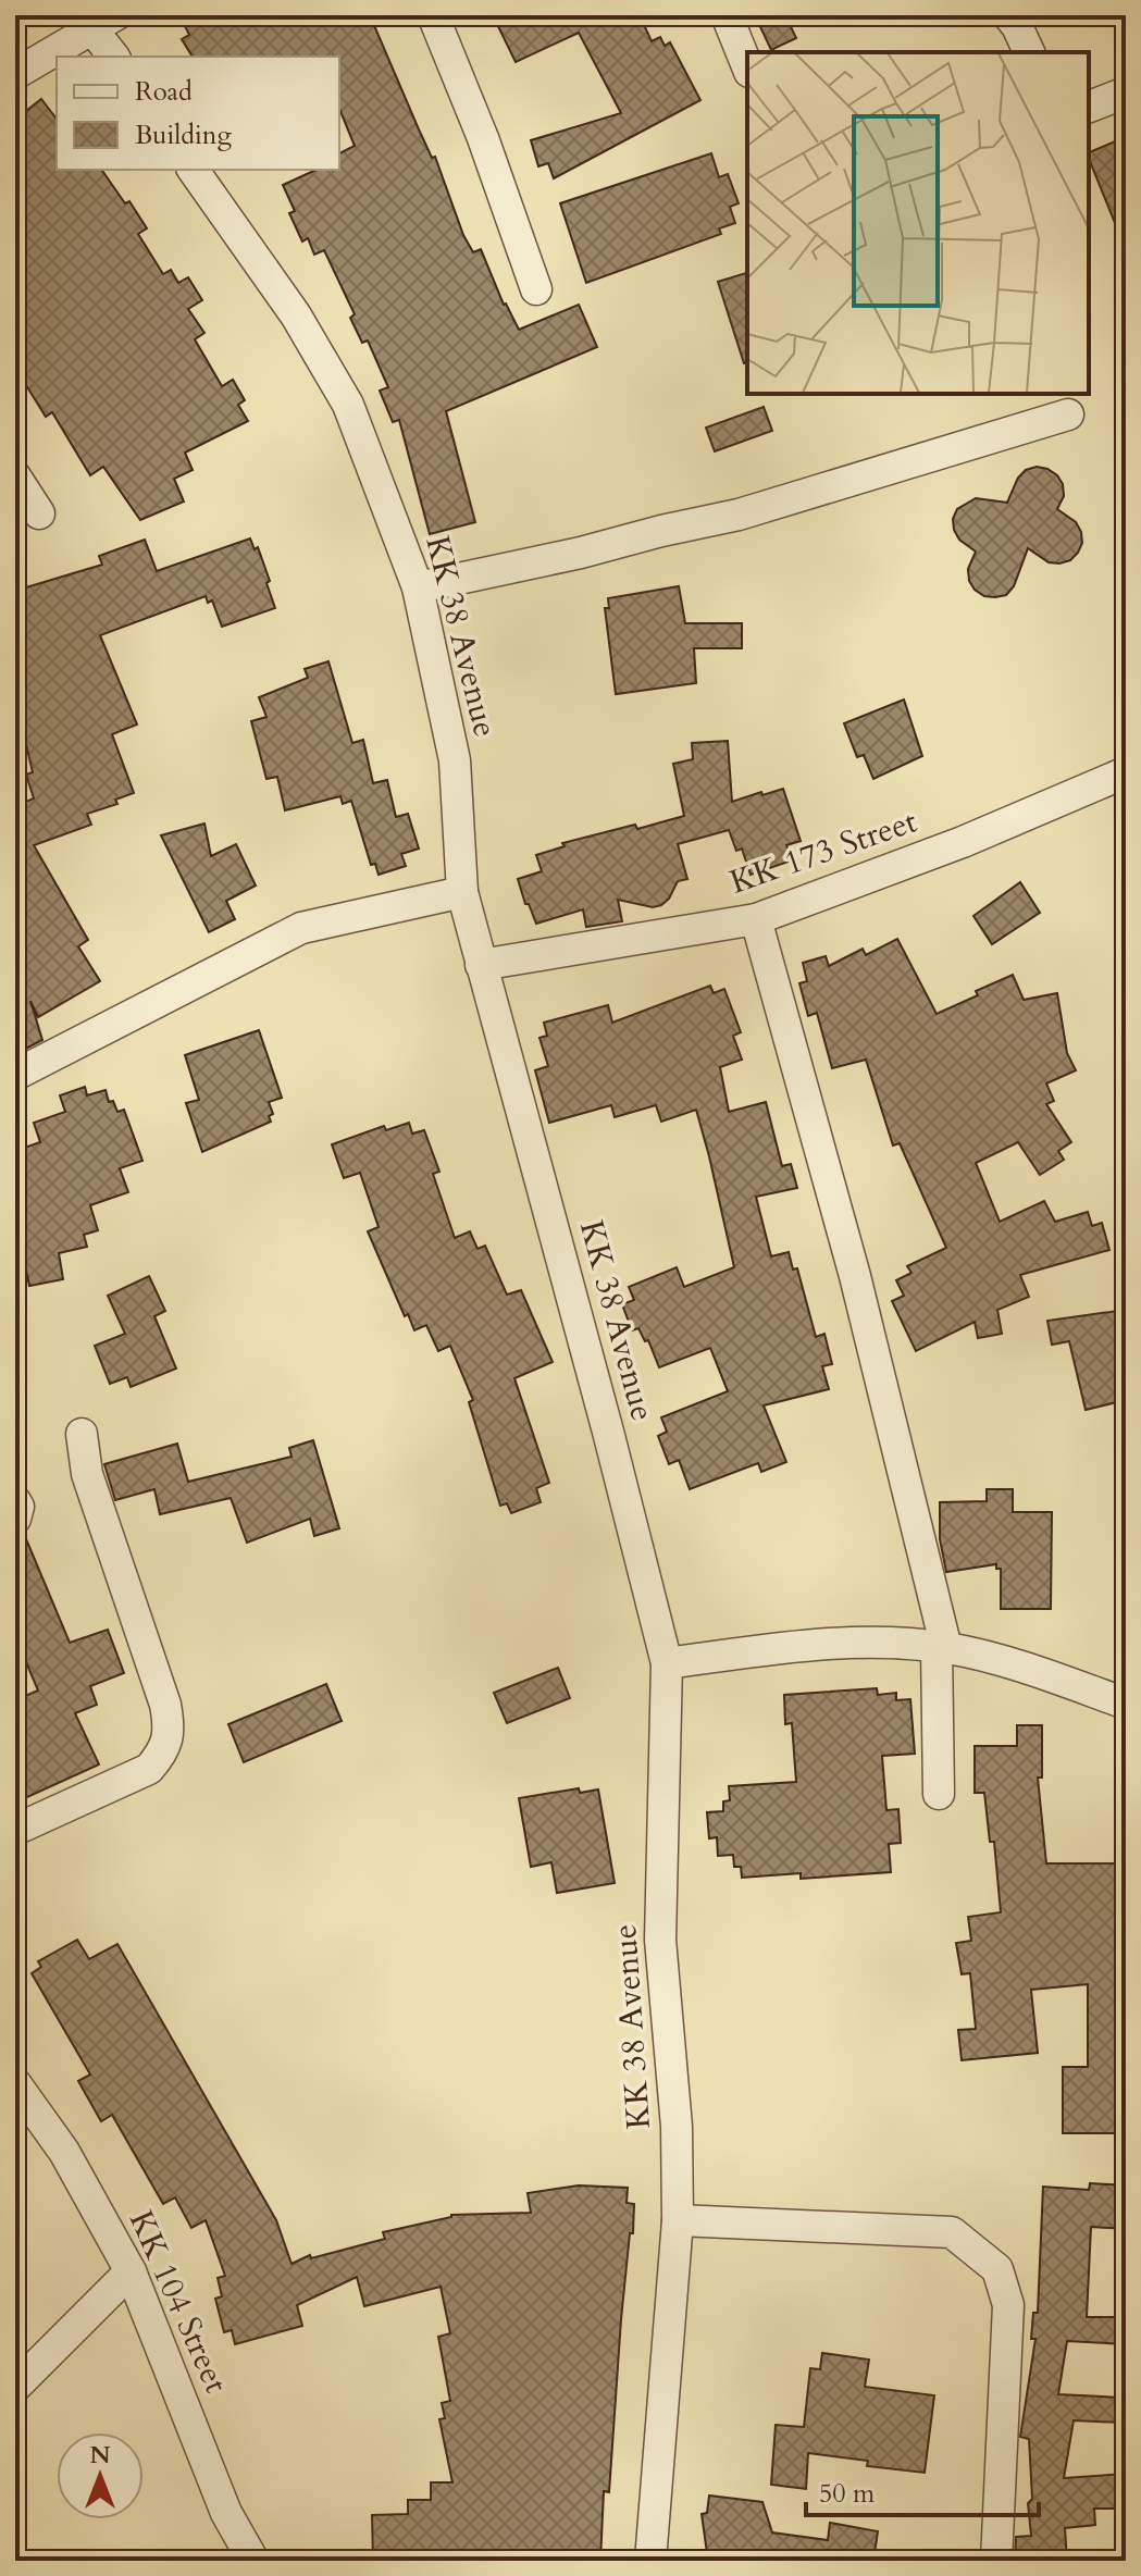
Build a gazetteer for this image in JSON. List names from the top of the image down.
{
  "streets": {
    "street": ["KK 38 Avenue", "KK 173 Street", "KK 104 Street"]
  },
  "crossings": [
    ["KK 38 Avenue", "KK 173 Street"]
  ],
  "legend": ["Road", "Building"],
  "scale_bar": "50 m",
  "north": "top"
}
